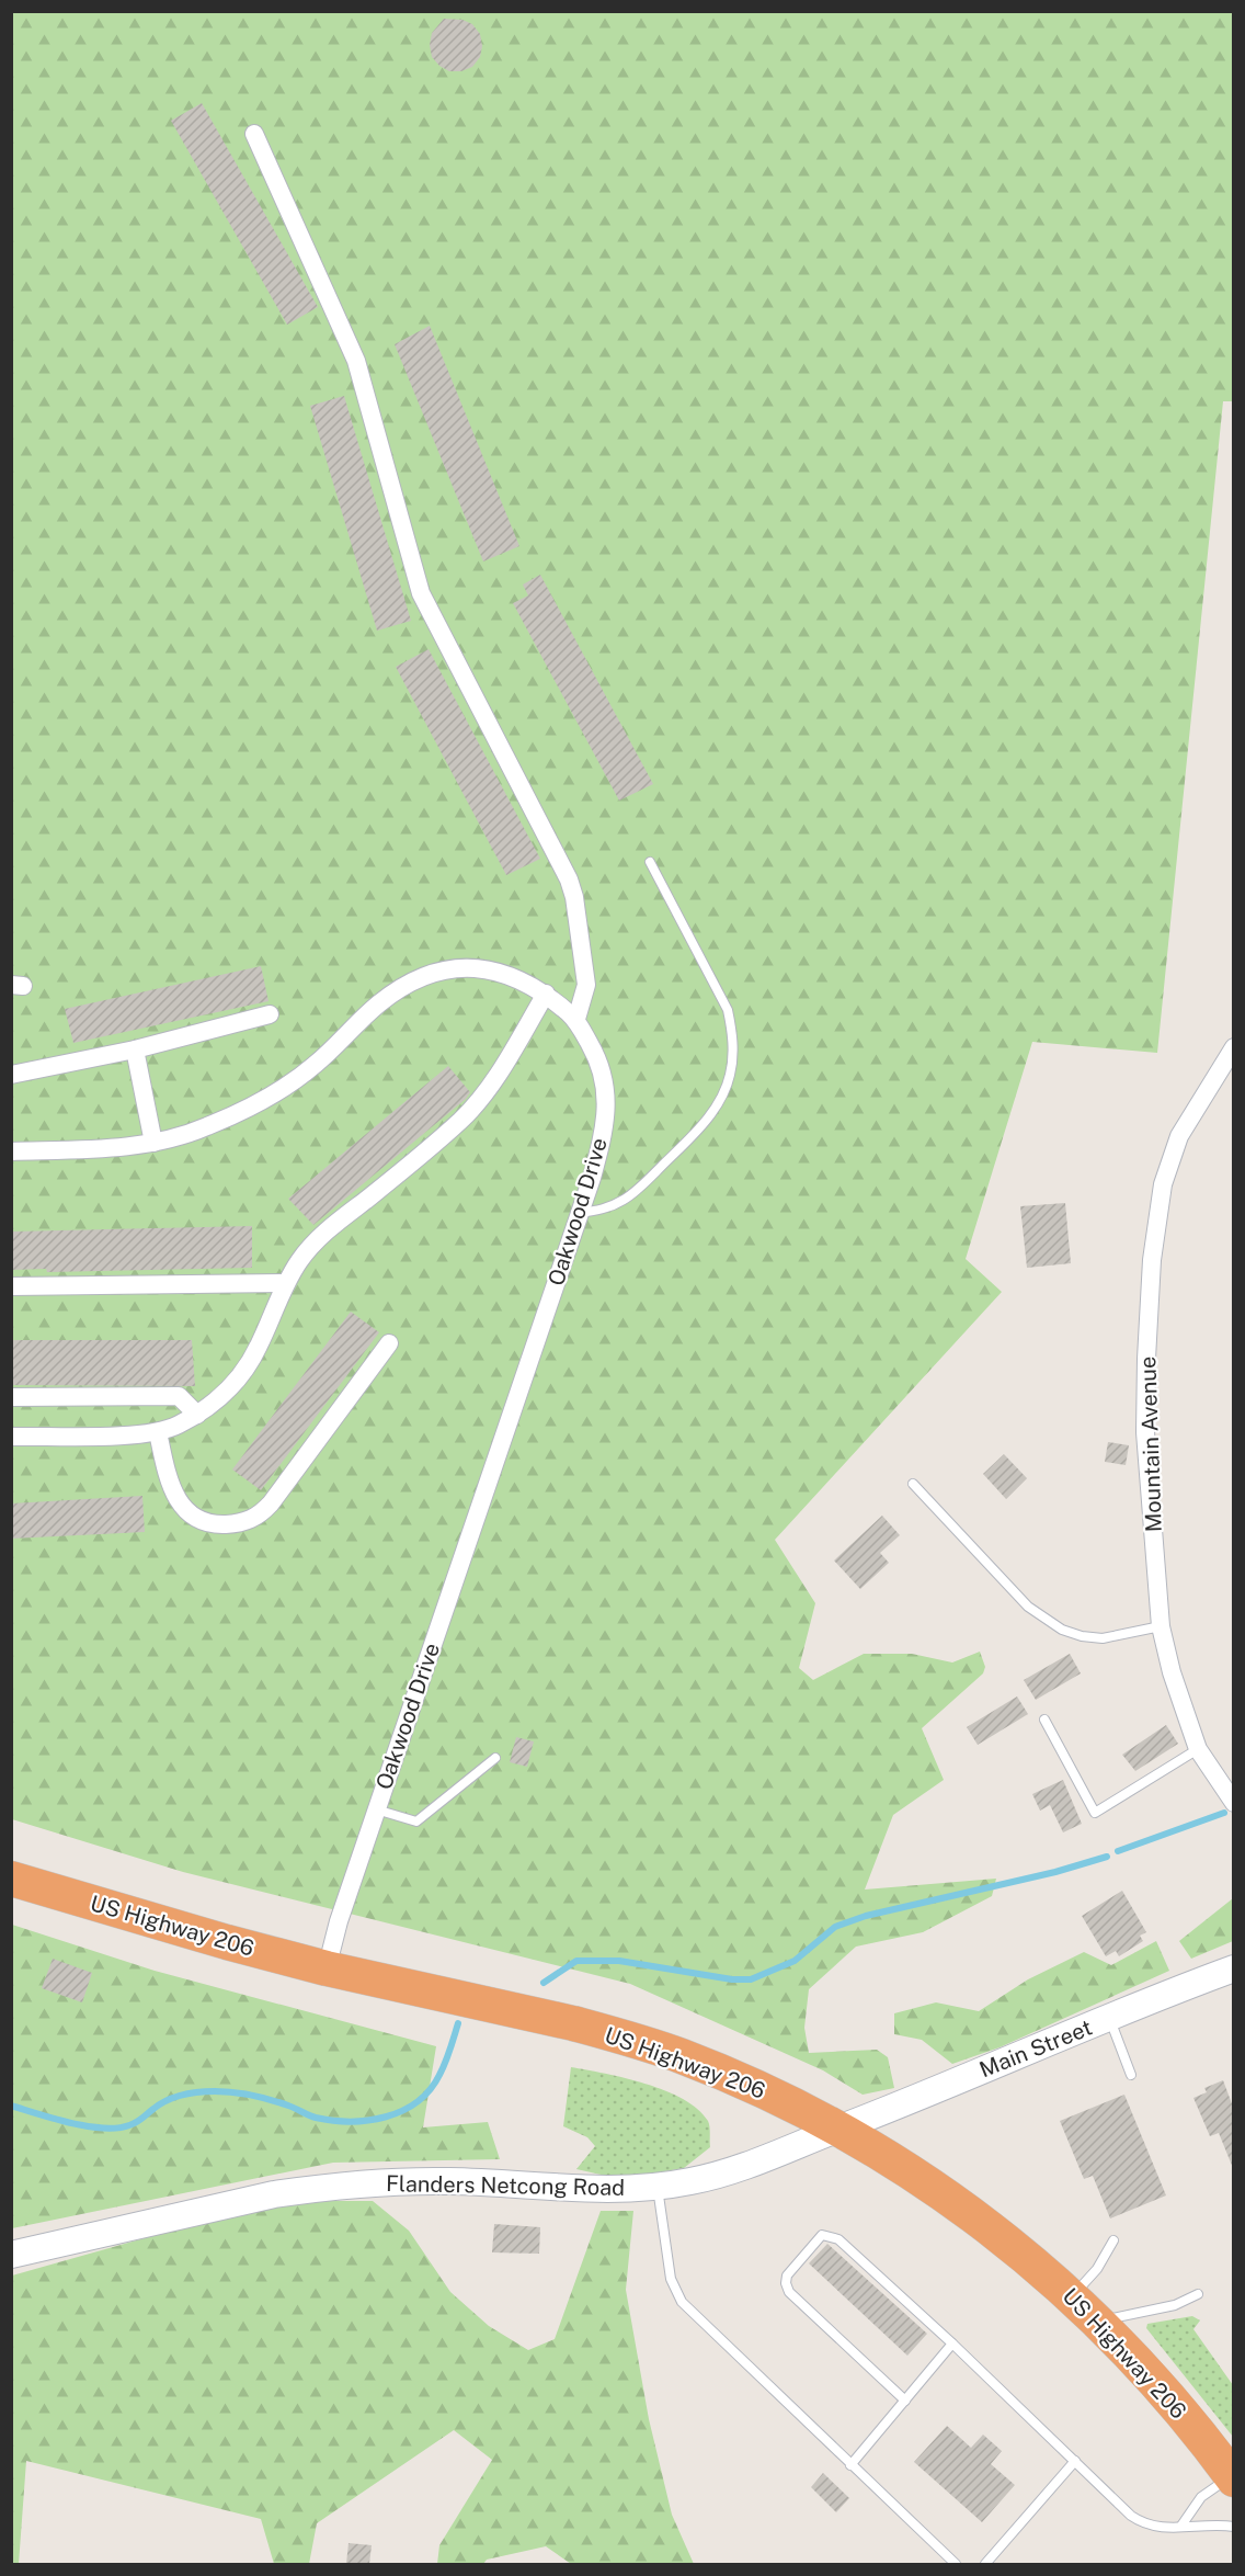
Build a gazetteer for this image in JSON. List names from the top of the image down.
{
  "streets": {
    "highway": ["US Highway 206"],
    "main road": ["Main Street", "Flanders Netcong Road"],
    "street": ["Oakwood Drive", "Mountain Avenue"]
  },
  "crossings": [
    ["Oakwood Drive", "US Highway 206"],
    ["US Highway 206", "Main Street"],
    ["US Highway 206", "Flanders Netcong Road"],
    ["Main Street", "Flanders Netcong Road"]
  ]
}
